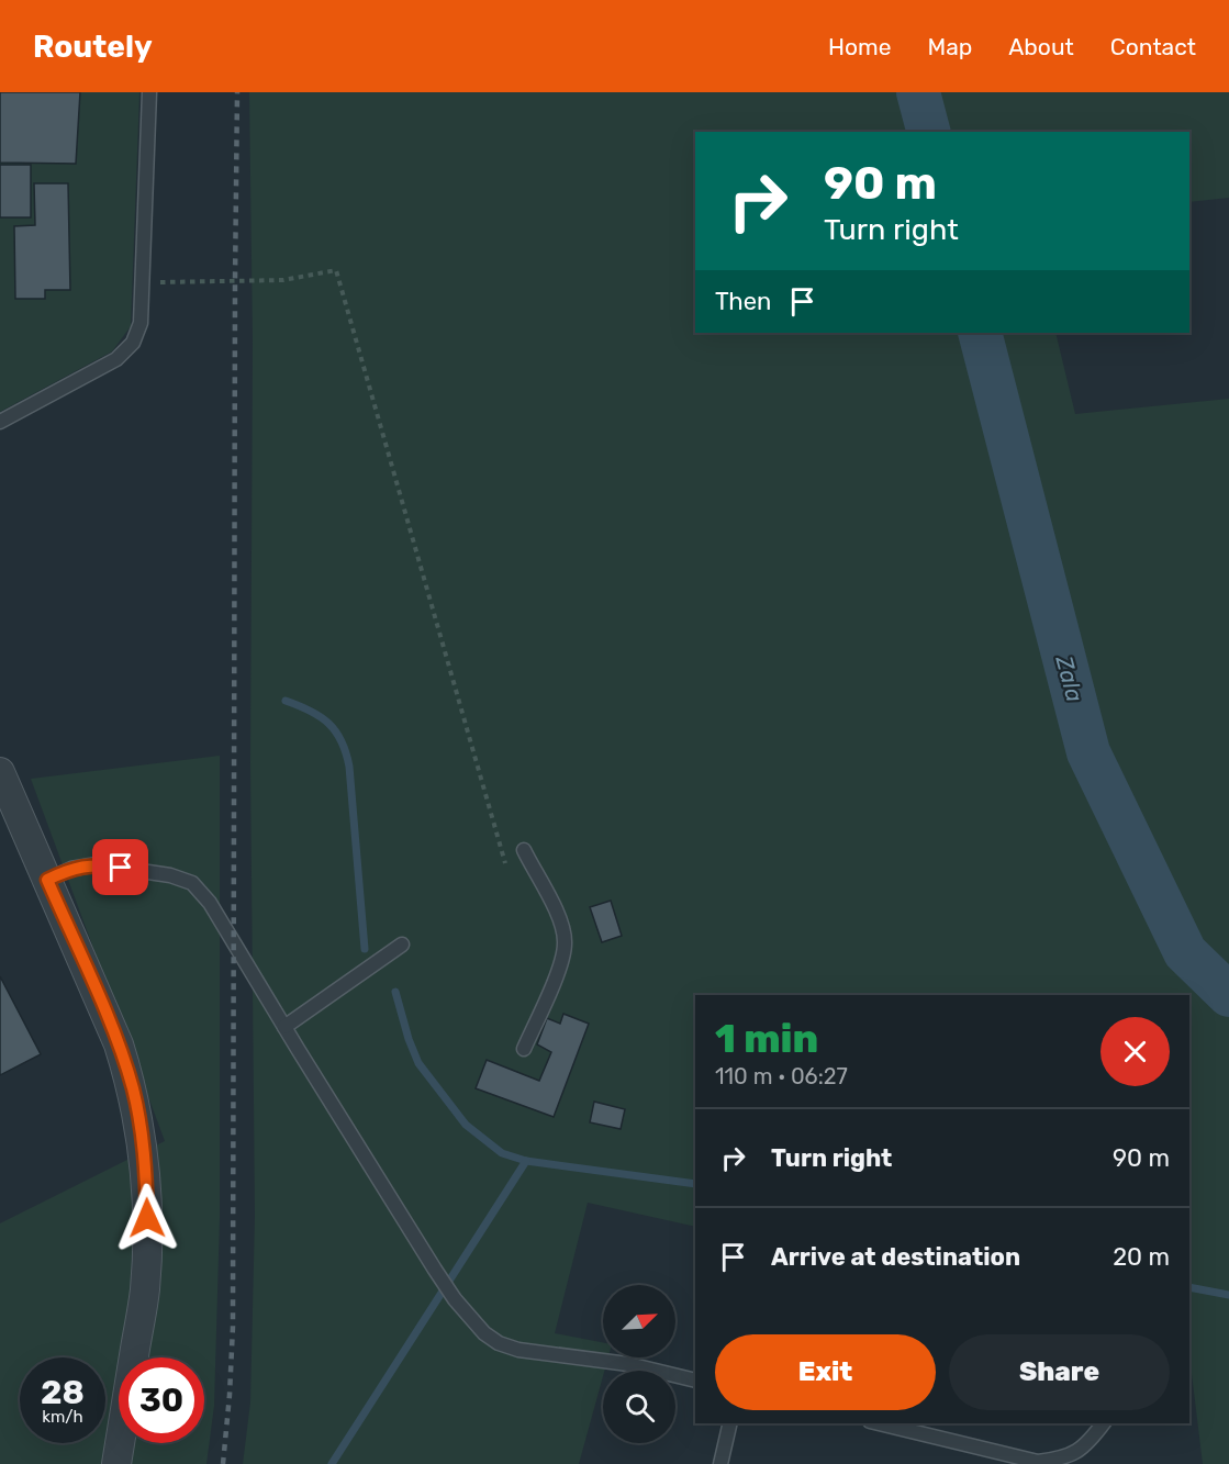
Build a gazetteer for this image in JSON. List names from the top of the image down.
{
  "water": ["Zala"],
  "north": "top right",
  "page": {
    "header": "Routely",
    "nav": [
      "Home",
      "Map",
      "About",
      "Contact"
    ],
    "turn": ["90 m", "Turn right"],
    "then": "Then",
    "heading": ["1 min", "110 m · 06:27"],
    "list": [
      {
        "name": "Turn right",
        "value": "90 m"
      },
      {
        "name": "Arrive at destination",
        "value": "20 m"
      }
    ],
    "buttons": ["Exit", "Share"],
    "speed": "28 km/h",
    "limit": "30"
  }
}
